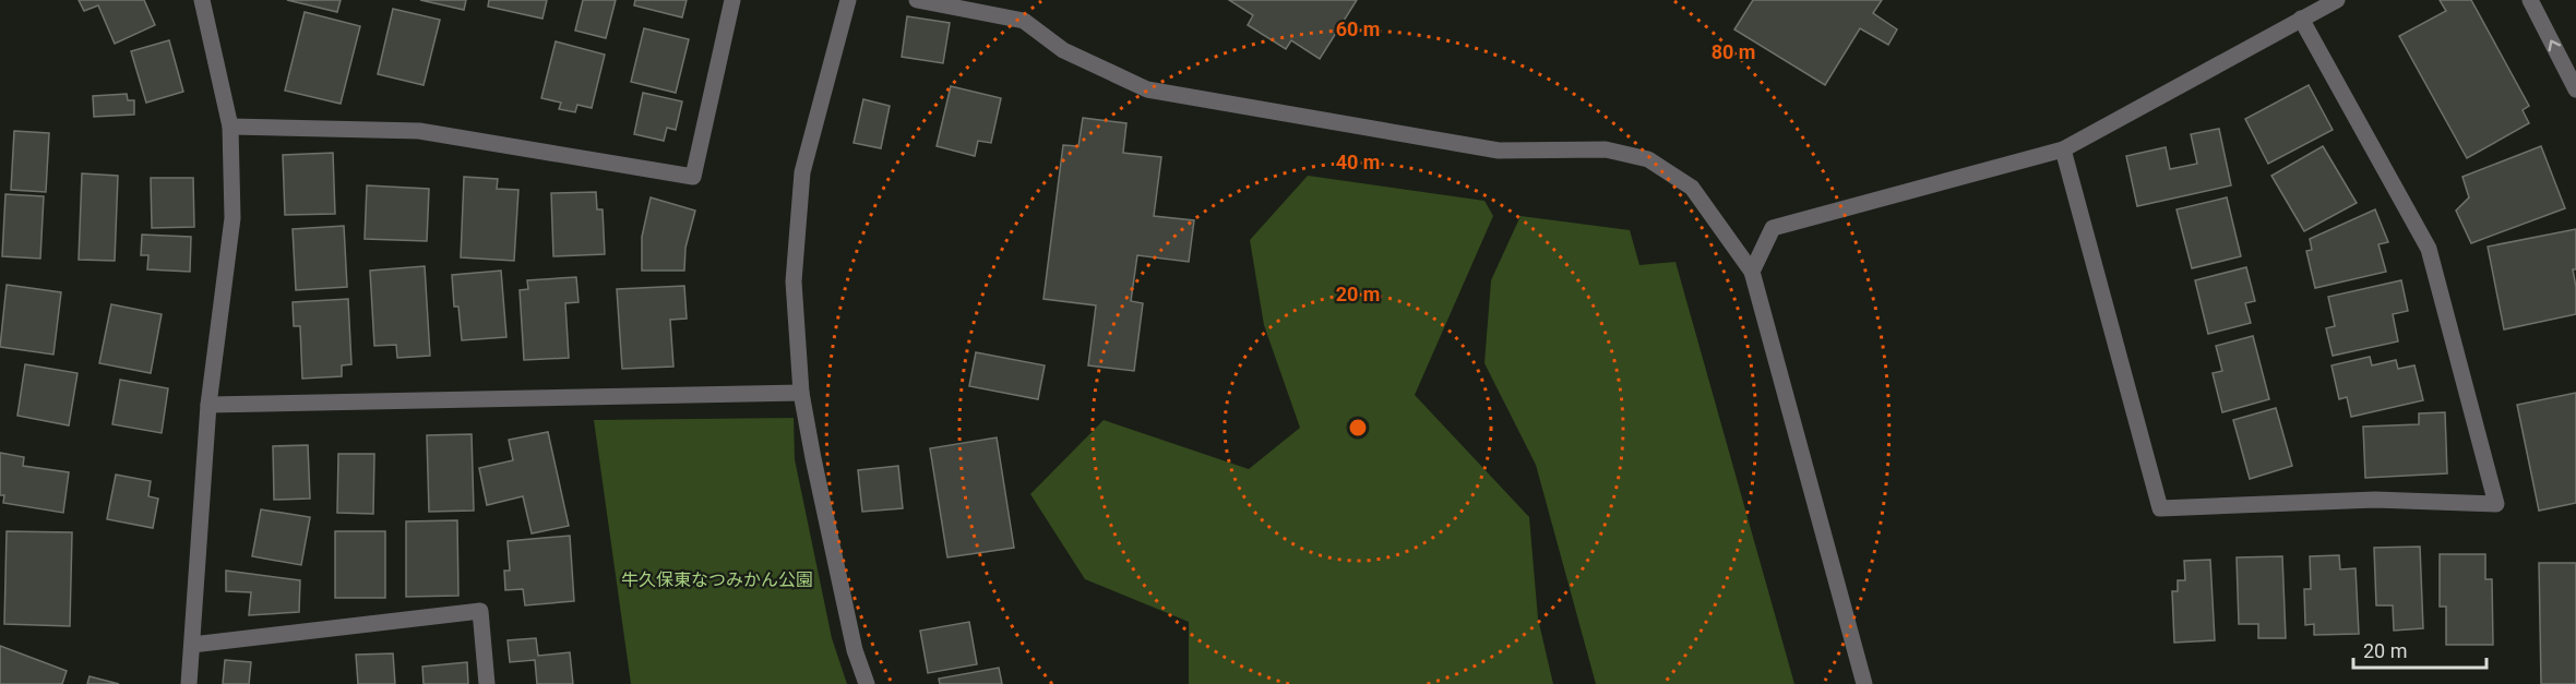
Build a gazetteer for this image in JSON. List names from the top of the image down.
{
  "parks": ["牛久保東なつみかん公園"],
  "scale_bar": "20 m",
  "rings": [
    "60 m",
    "80 m",
    "40 m",
    "20 m"
  ]
}
